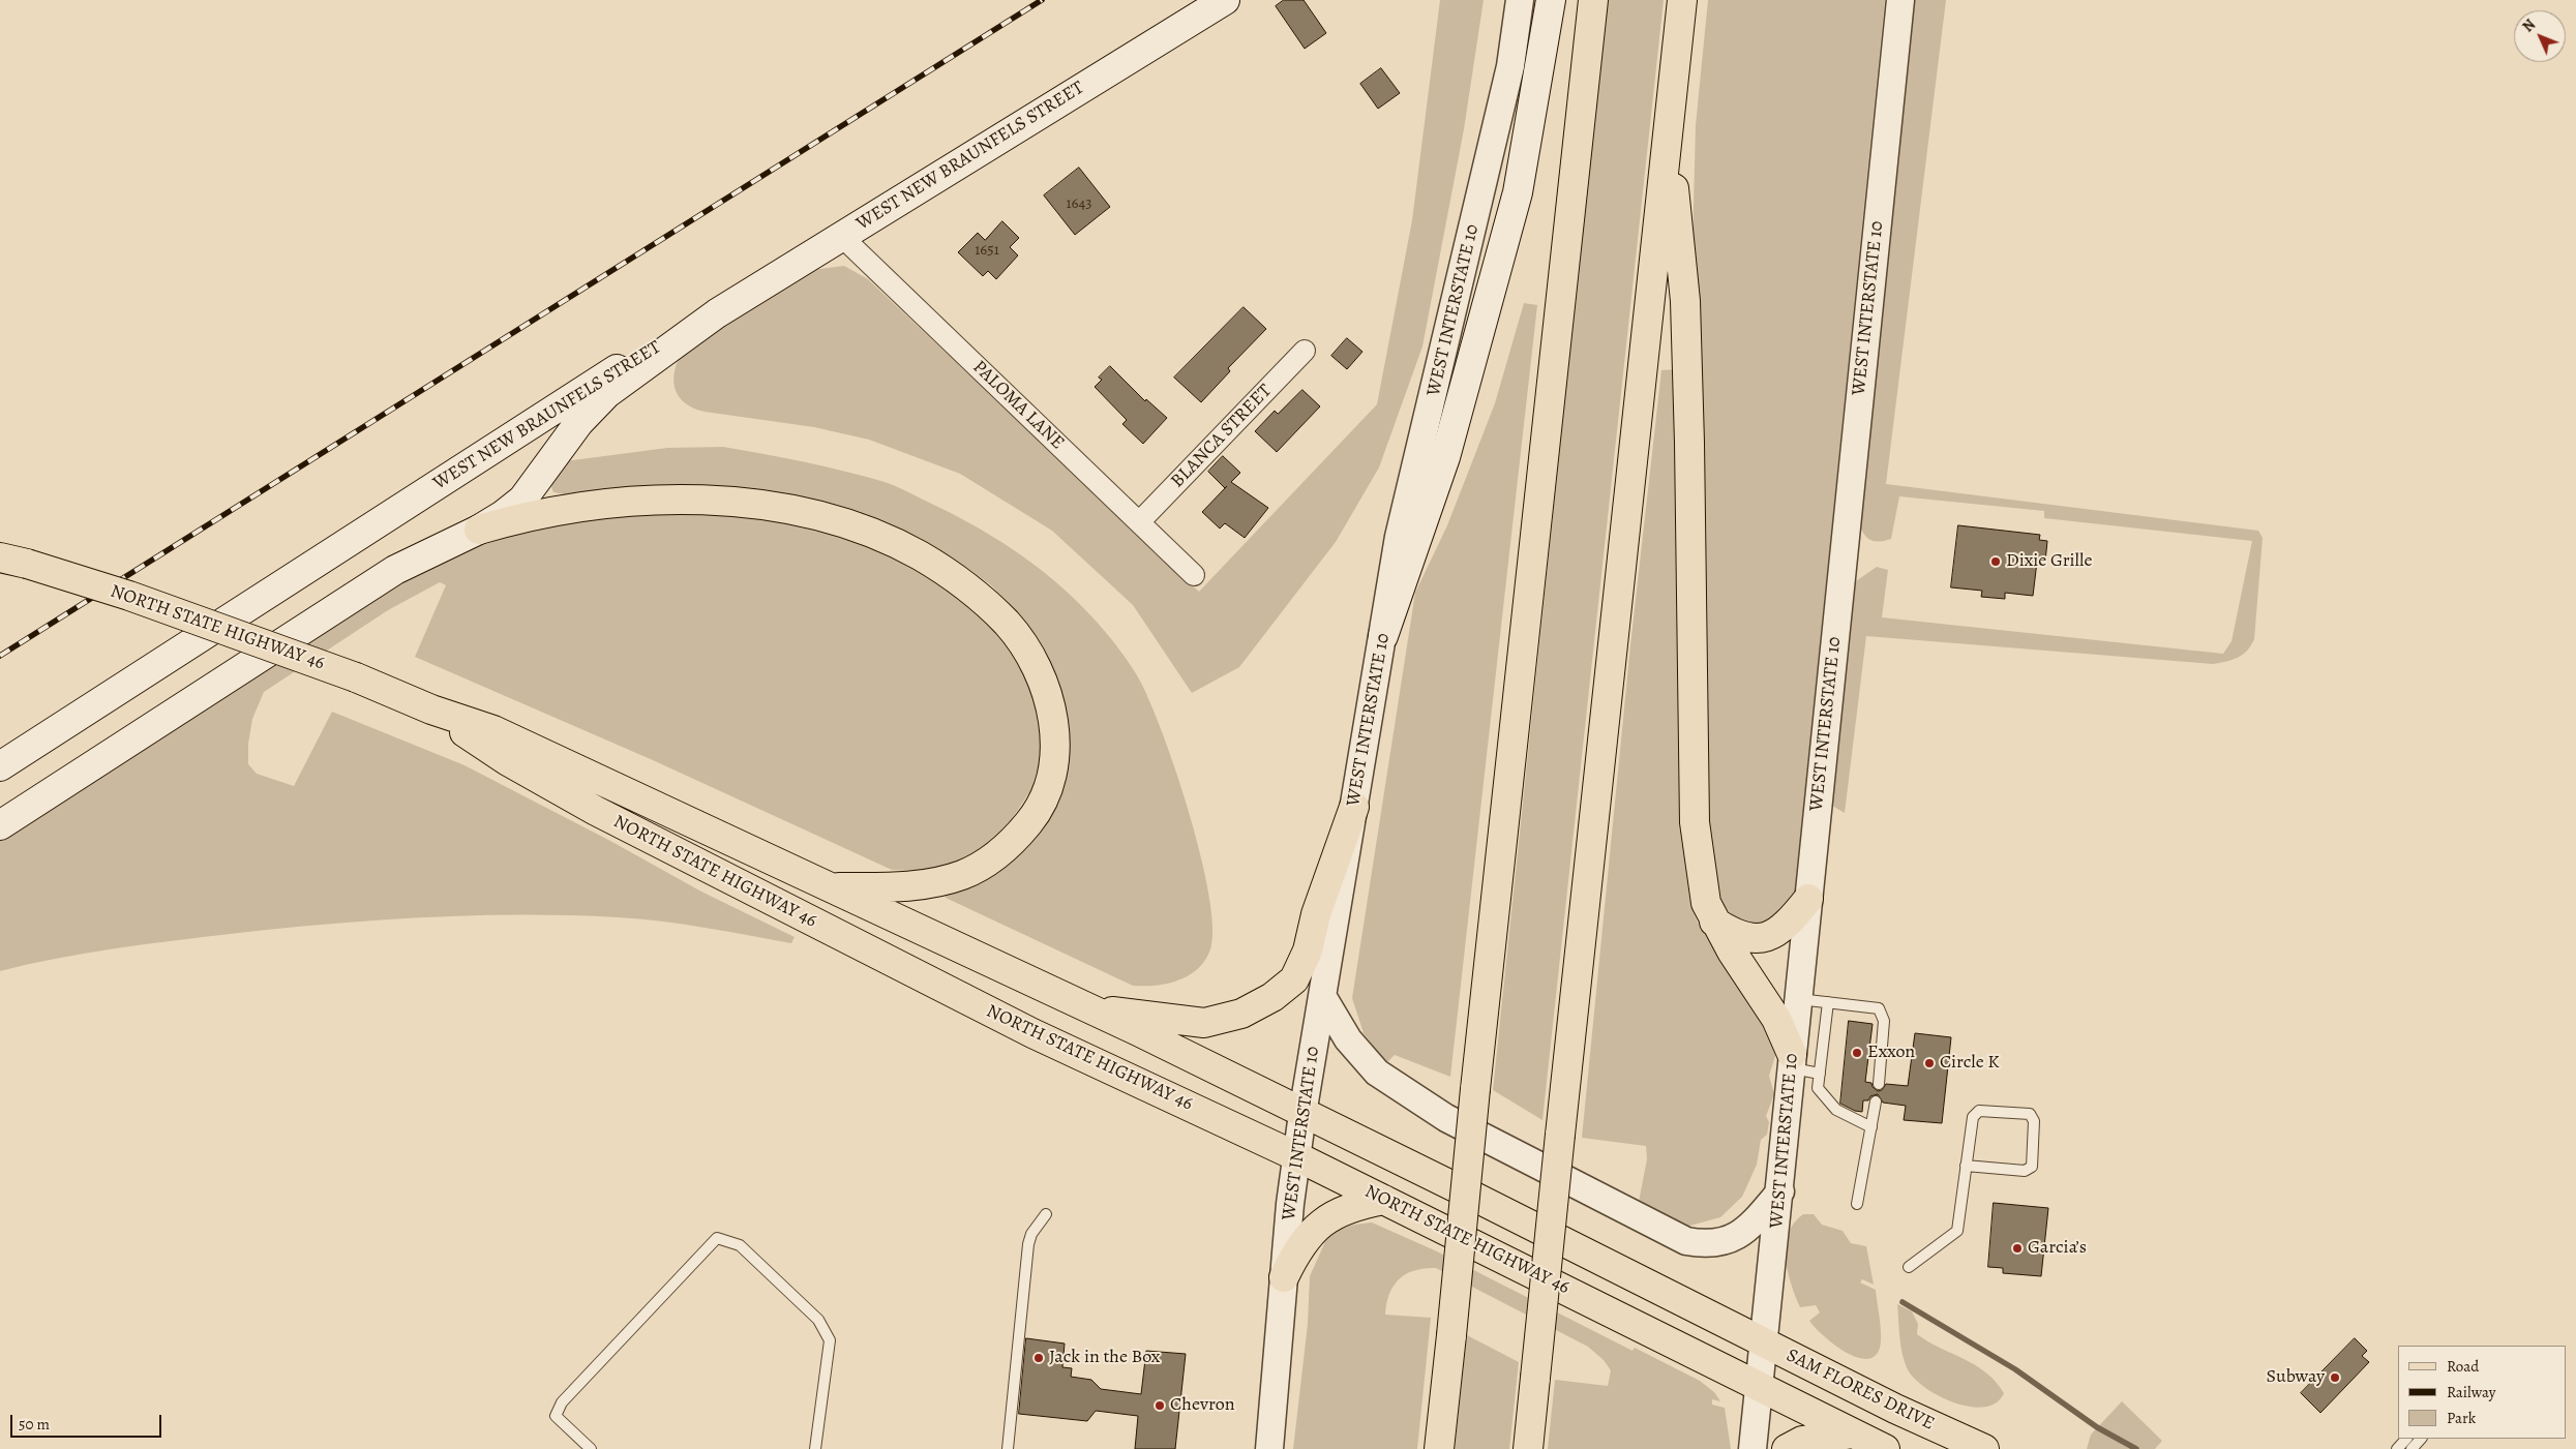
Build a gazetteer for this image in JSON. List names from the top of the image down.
{
  "streets": {
    "main road": ["WEST NEW BRAUNFELS STREET", "NORTH STATE HIGHWAY 46", "SAM FLORES DRIVE"],
    "street": ["WEST INTERSTATE 10", "PALOMA LANE", "BLANCA STREET"]
  },
  "crossings": [
    ["WEST NEW BRAUNFELS STREET", "PALOMA LANE"],
    ["WEST INTERSTATE 10", "NORTH STATE HIGHWAY 46"],
    ["WEST INTERSTATE 10", "SAM FLORES DRIVE"],
    ["PALOMA LANE", "BLANCA STREET"],
    ["NORTH STATE HIGHWAY 46", "SAM FLORES DRIVE"]
  ],
  "places": [
    "Dixie Grille",
    "Exxon",
    "Circle K",
    "Garcia’s",
    "Jack in the Box",
    "Subway",
    "Chevron"
  ],
  "house_numbers": ["1643", "1651"],
  "legend": ["Road", "Railway", "Park"],
  "scale_bar": "50 m",
  "north": "top left"
}
